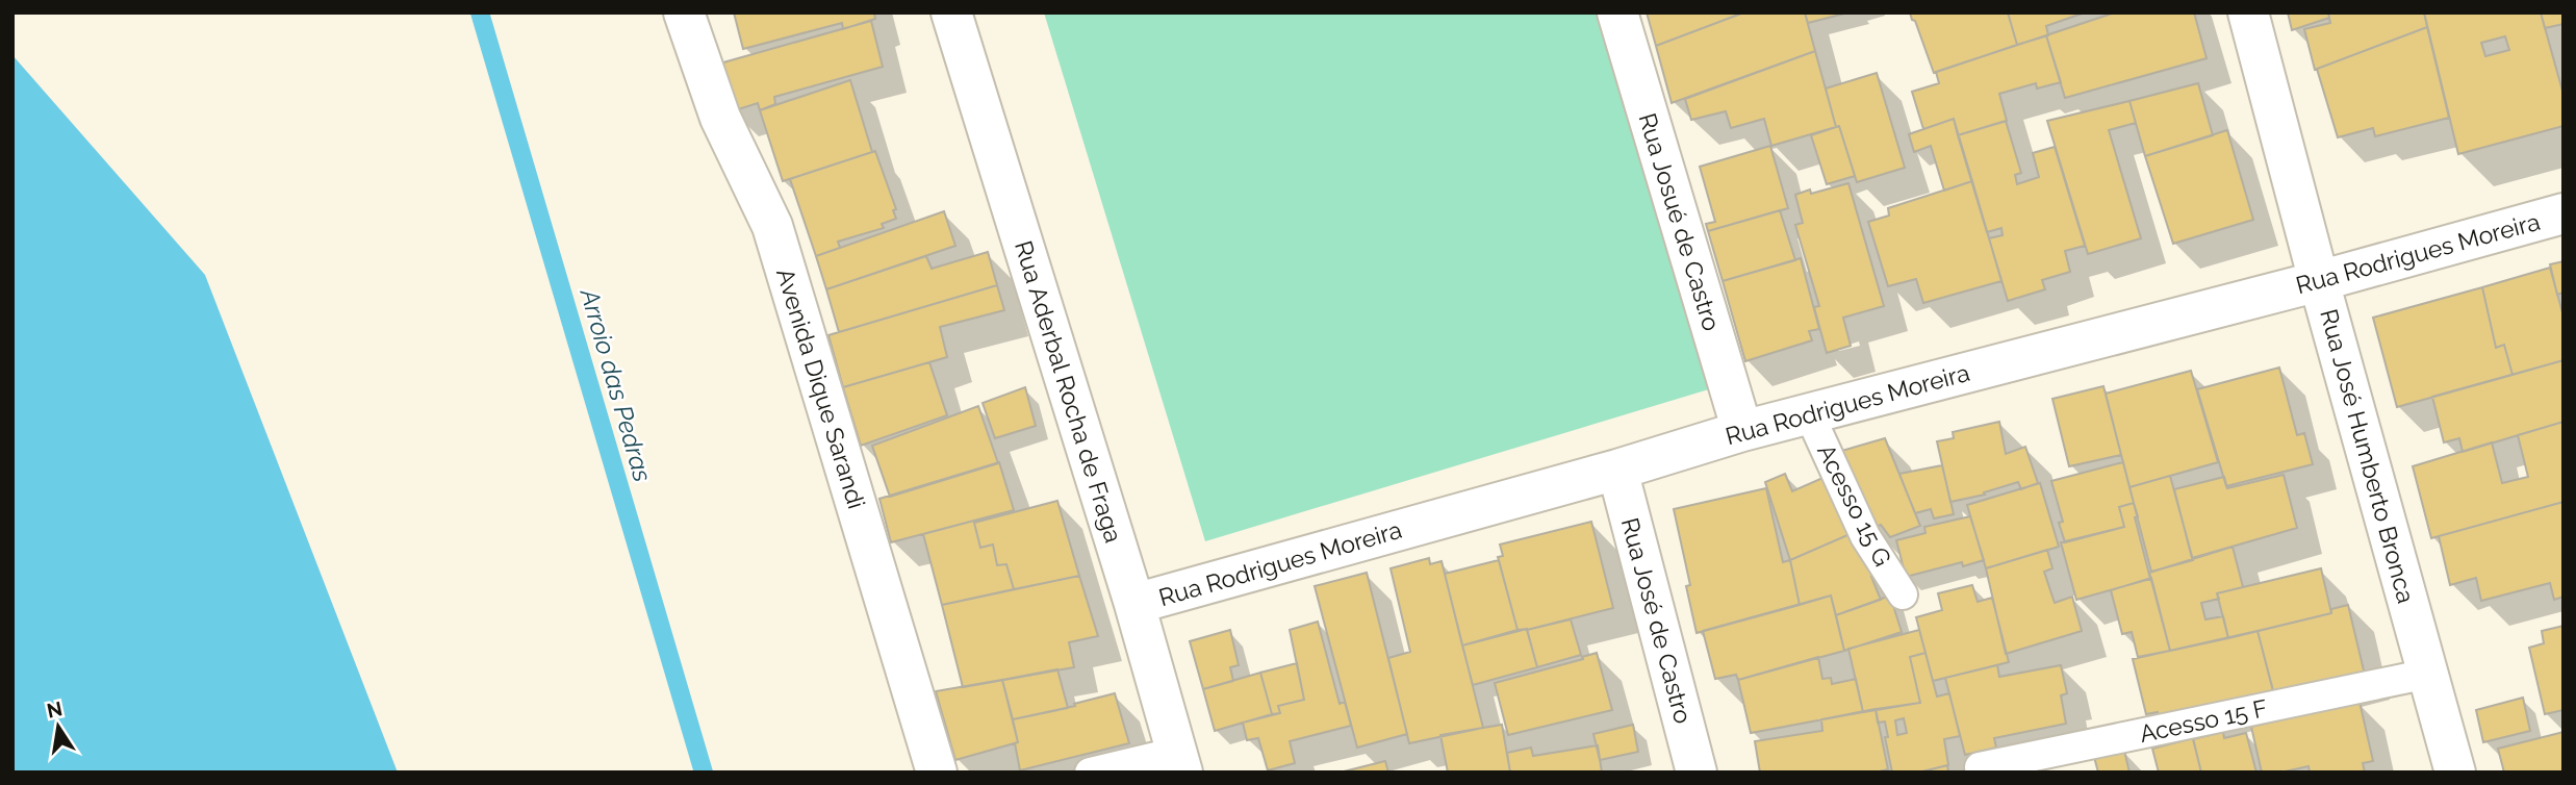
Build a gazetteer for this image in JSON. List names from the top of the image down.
{
  "streets": {
    "street": [
      "Rua Josué de Castro",
      "Rua Rodrigues Moreira",
      "Avenida Dique Sarandi",
      "Rua Aderbal Rocha de Fraga",
      "Rua José Humberto Bronca",
      "Rua José de Castro"
    ],
    "lane": ["Acesso 15 G", "Acesso 15 F"]
  },
  "crossings": [
    ["Rua Josué de Castro", "Rua Rodrigues Moreira"],
    ["Rua Rodrigues Moreira", "Rua Aderbal Rocha de Fraga"],
    ["Rua Rodrigues Moreira", "Rua José Humberto Bronca"],
    ["Rua Rodrigues Moreira", "Acesso 15 G"],
    ["Rua Rodrigues Moreira", "Rua José de Castro"],
    ["Rua José Humberto Bronca", "Acesso 15 F"]
  ],
  "water": ["Arroio das Pedras"],
  "north": "top"
}
